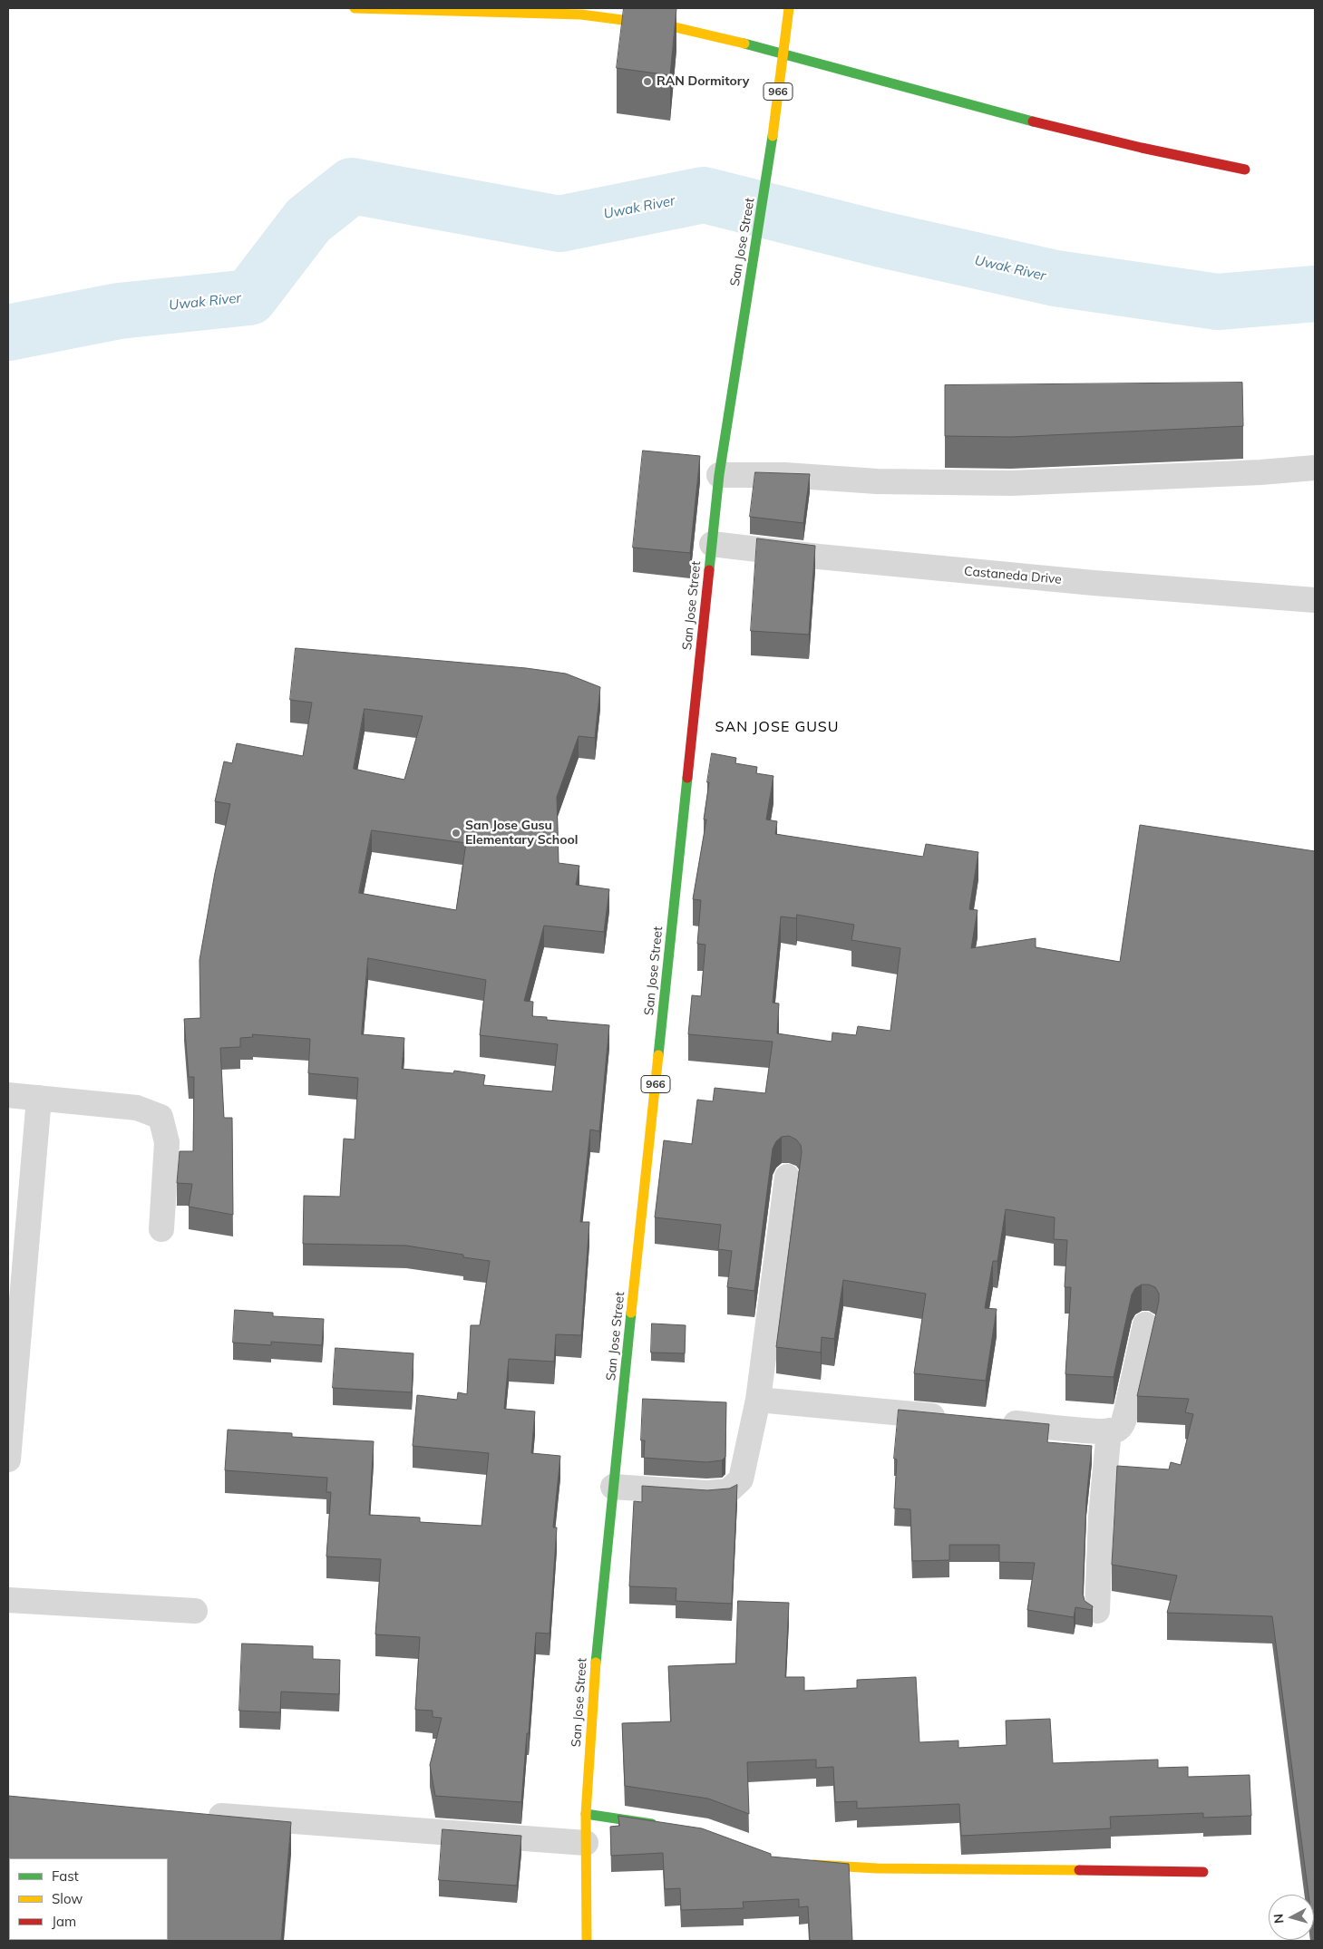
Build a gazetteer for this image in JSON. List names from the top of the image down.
{
  "streets": {
    "main road": ["966", "San Jose Street"],
    "street": ["Castaneda Drive"]
  },
  "crossings": [
    ["San Jose Street", "Castaneda Drive"]
  ],
  "districts": ["SAN JOSE GUSU"],
  "water": ["Uwak River"],
  "places": ["RAN Dormitory", "San Jose Gusu Elementary School"],
  "legend": ["Fast", "Slow", "Jam"],
  "north": "left"
}
